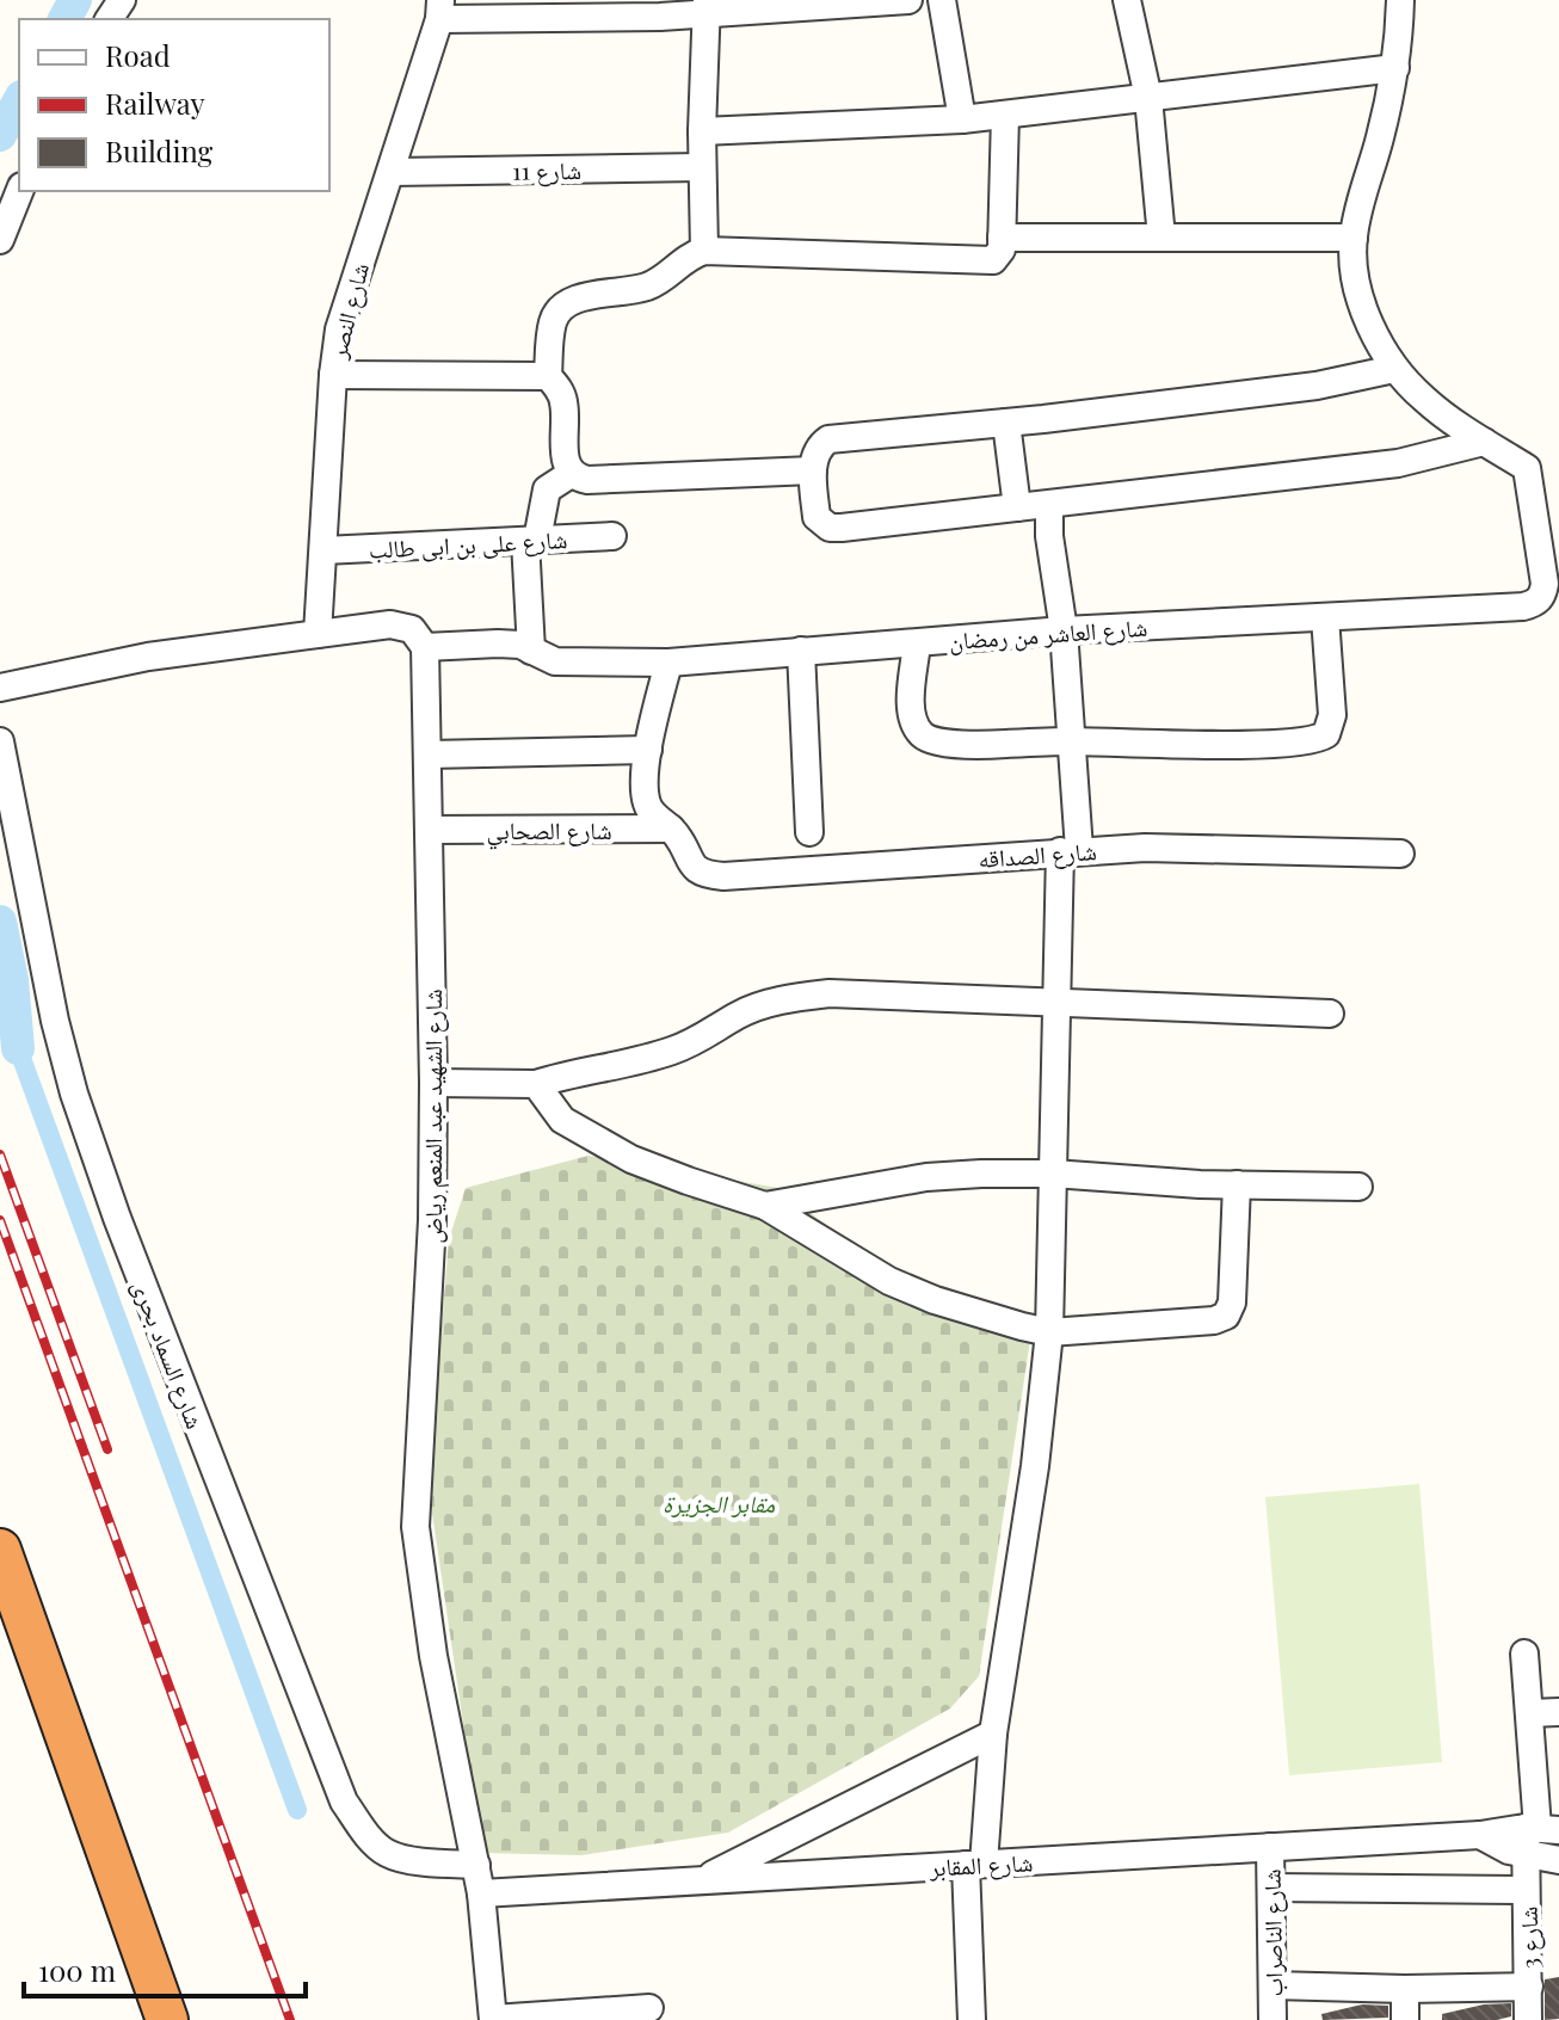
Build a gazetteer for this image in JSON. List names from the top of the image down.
{
  "streets": {
    "street": [
      "شارع 11",
      "شارع النصر",
      "شارع على بن ابى طالب",
      "شارع العاشر من رمضان",
      "شارع الصحابي",
      "شارع الصداقه",
      "شارع الشهيد عبد المنعم رياض",
      "شارع السماد بحرى",
      "شارع المقابر",
      "شارع الناصراب",
      "شارع 3"
    ]
  },
  "crossings": [
    ["شارع 11", "شارع النصر"],
    ["شارع النصر", "شارع على بن ابى طالب"],
    ["شارع العاشر من رمضان", "شارع الشهيد عبد المنعم رياض"],
    ["شارع الصحابي", "شارع الصداقه"],
    ["شارع الصحابي", "شارع الشهيد عبد المنعم رياض"],
    ["شارع الشهيد عبد المنعم رياض", "شارع السماد بحرى"],
    ["شارع الشهيد عبد المنعم رياض", "شارع المقابر"],
    ["شارع المقابر", "شارع الناصراب"],
    ["شارع المقابر", "شارع 3"]
  ],
  "parks": ["مقابر الجزيرة"],
  "legend": ["Road", "Railway", "Building"],
  "scale_bar": "100 m"
}
